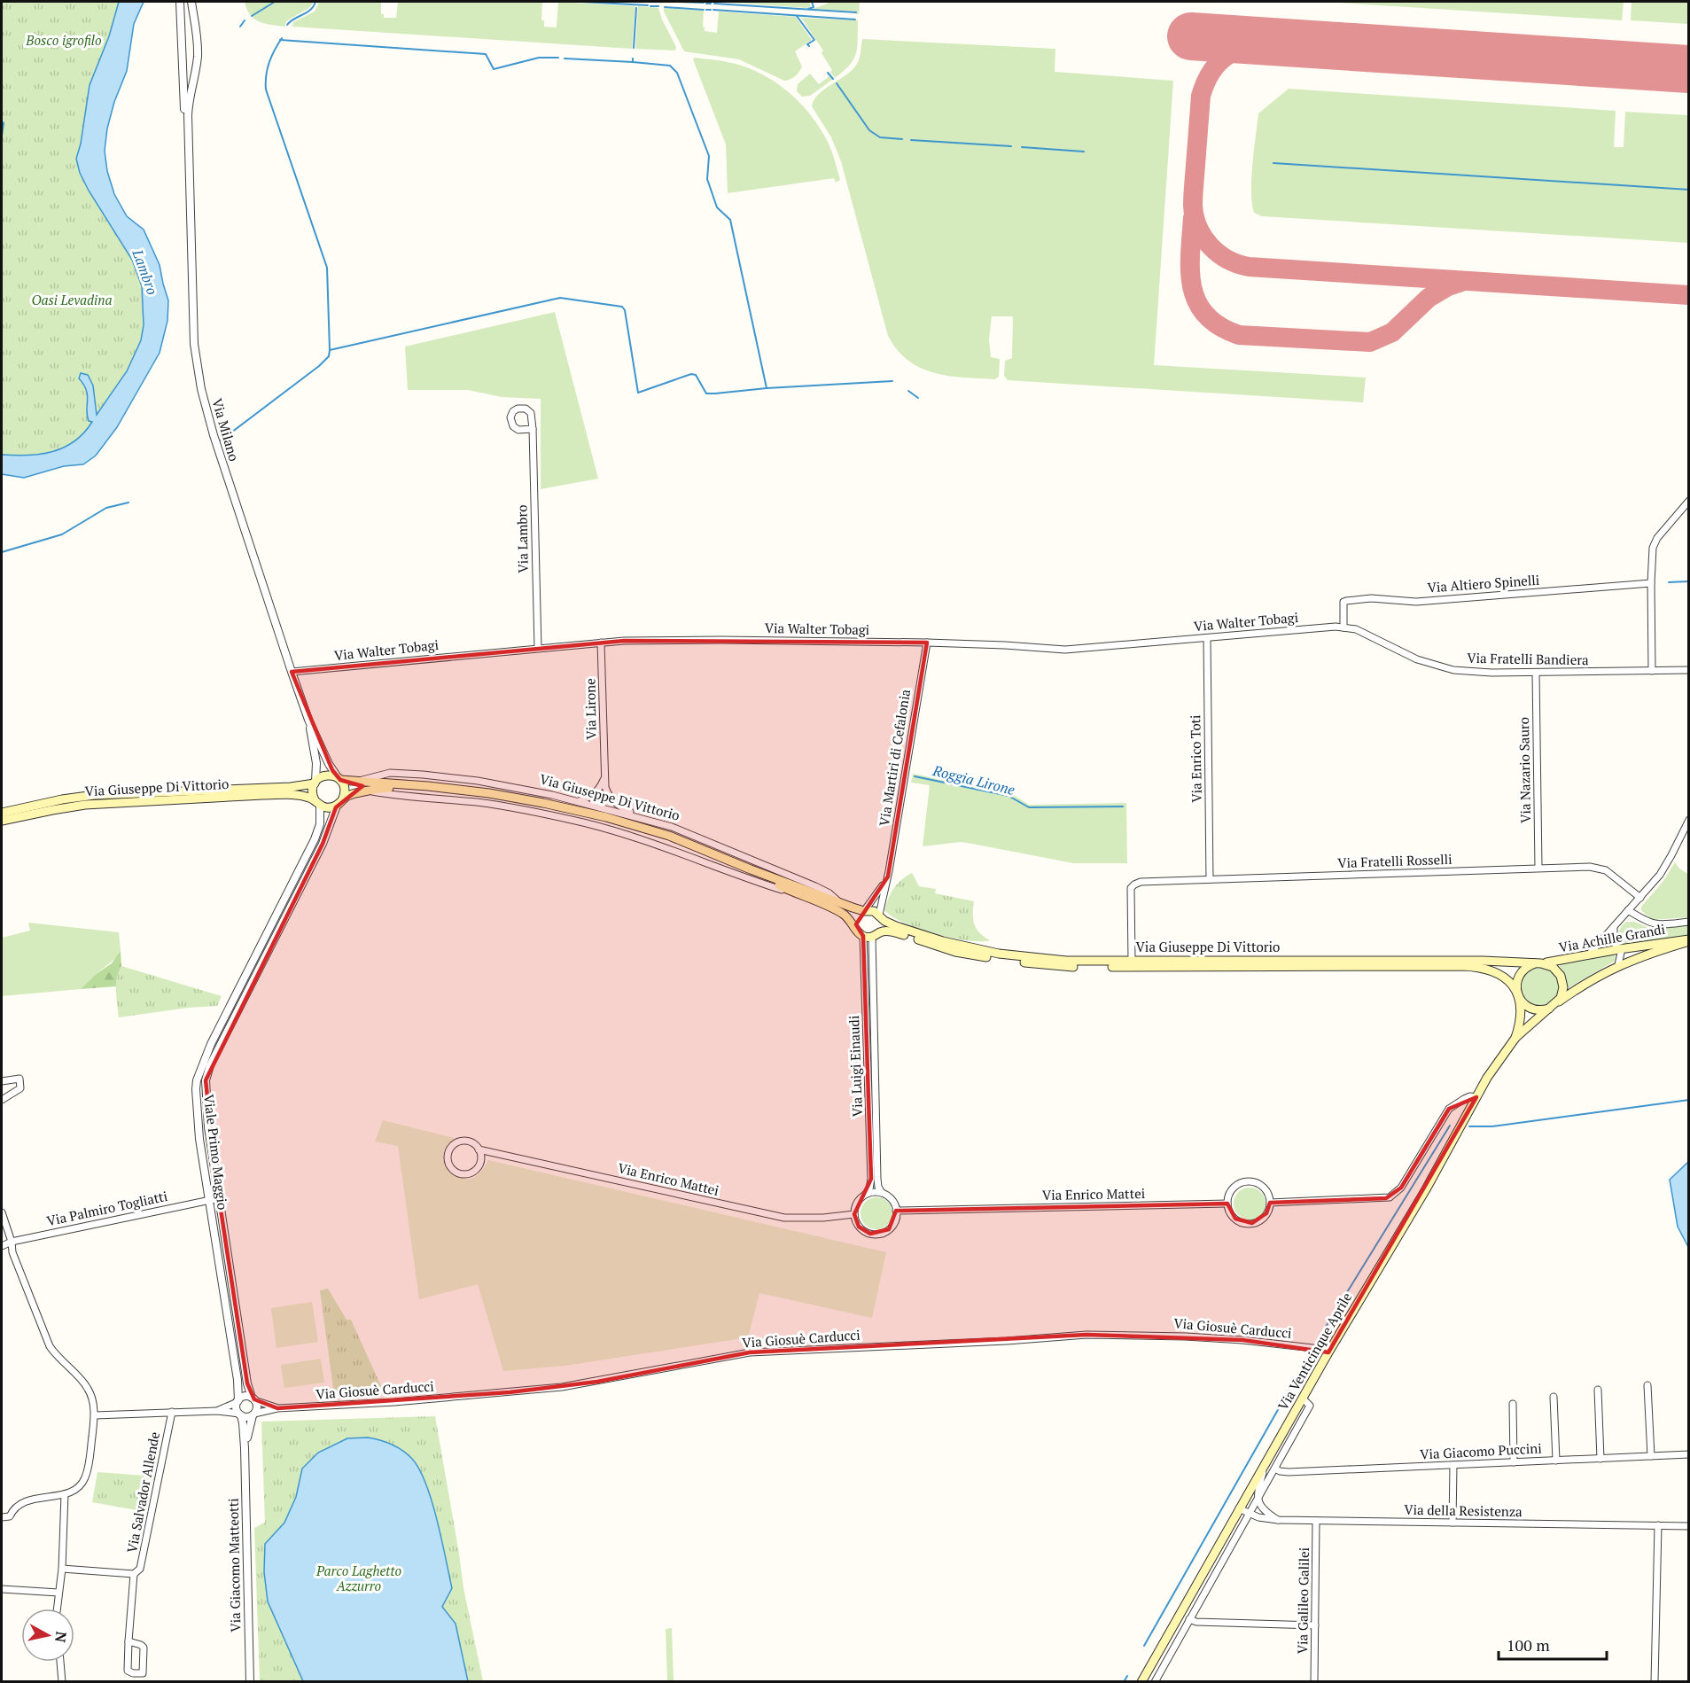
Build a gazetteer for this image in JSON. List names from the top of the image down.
{
  "streets": {
    "main road": ["Via Giuseppe Di Vittorio", "Via Achille Grandi", "Via Venticinque Aprile"],
    "street": [
      "Via Milano",
      "Via Lambro",
      "Via Altiero Spinelli",
      "Via Walter Tobagi",
      "Via Fratelli Bandiera",
      "Via Lirone",
      "Via Martiri di Cefalonia",
      "Via Enrico Toti",
      "Via Nazario Sauro",
      "Via Fratelli Rosselli",
      "Via Luigi Einaudi",
      "Viale Primo Maggio",
      "Via Enrico Mattei",
      "Via Palmiro Togliatti",
      "Via Giosuè Carducci",
      "Via Giacomo Puccini",
      "Via Salvador Allende",
      "Via della Resistenza",
      "Via Giacomo Matteotti",
      "Via Galileo Galilei"
    ]
  },
  "crossings": [
    ["Via Milano", "Via Walter Tobagi"],
    ["Via Milano", "Via Giuseppe Di Vittorio"],
    ["Via Milano", "Viale Primo Maggio"],
    ["Via Lambro", "Via Walter Tobagi"],
    ["Via Altiero Spinelli", "Via Walter Tobagi"],
    ["Via Altiero Spinelli", "Via Fratelli Bandiera"],
    ["Via Walter Tobagi", "Via Fratelli Bandiera"],
    ["Via Walter Tobagi", "Via Lirone"],
    ["Via Walter Tobagi", "Via Martiri di Cefalonia"],
    ["Via Walter Tobagi", "Via Enrico Toti"],
    ["Via Fratelli Bandiera", "Via Nazario Sauro"],
    ["Via Lirone", "Via Giuseppe Di Vittorio"],
    ["Via Martiri di Cefalonia", "Via Giuseppe Di Vittorio"],
    ["Via Martiri di Cefalonia", "Via Luigi Einaudi"],
    ["Via Enrico Toti", "Via Fratelli Rosselli"],
    ["Via Nazario Sauro", "Via Fratelli Rosselli"],
    ["Via Giuseppe Di Vittorio", "Via Fratelli Rosselli"],
    ["Via Giuseppe Di Vittorio", "Via Achille Grandi"],
    ["Via Giuseppe Di Vittorio", "Via Luigi Einaudi"],
    ["Via Giuseppe Di Vittorio", "Viale Primo Maggio"],
    ["Via Giuseppe Di Vittorio", "Via Venticinque Aprile"],
    ["Via Achille Grandi", "Via Venticinque Aprile"],
    ["Via Luigi Einaudi", "Via Enrico Mattei"],
    ["Viale Primo Maggio", "Via Palmiro Togliatti"],
    ["Viale Primo Maggio", "Via Giosuè Carducci"],
    ["Viale Primo Maggio", "Via Giacomo Matteotti"],
    ["Via Giosuè Carducci", "Via Venticinque Aprile"],
    ["Via Giosuè Carducci", "Via Salvador Allende"],
    ["Via Giosuè Carducci", "Via Giacomo Matteotti"],
    ["Via Venticinque Aprile", "Via della Resistenza"],
    ["Via della Resistenza", "Via Galileo Galilei"]
  ],
  "water": ["Lambro", "Roggia Lirone"],
  "parks": ["Bosco igrofilo", "Oasi Levadina", "Parco Laghetto Azzurro"],
  "scale_bar": "100 m",
  "north": "right"
}
